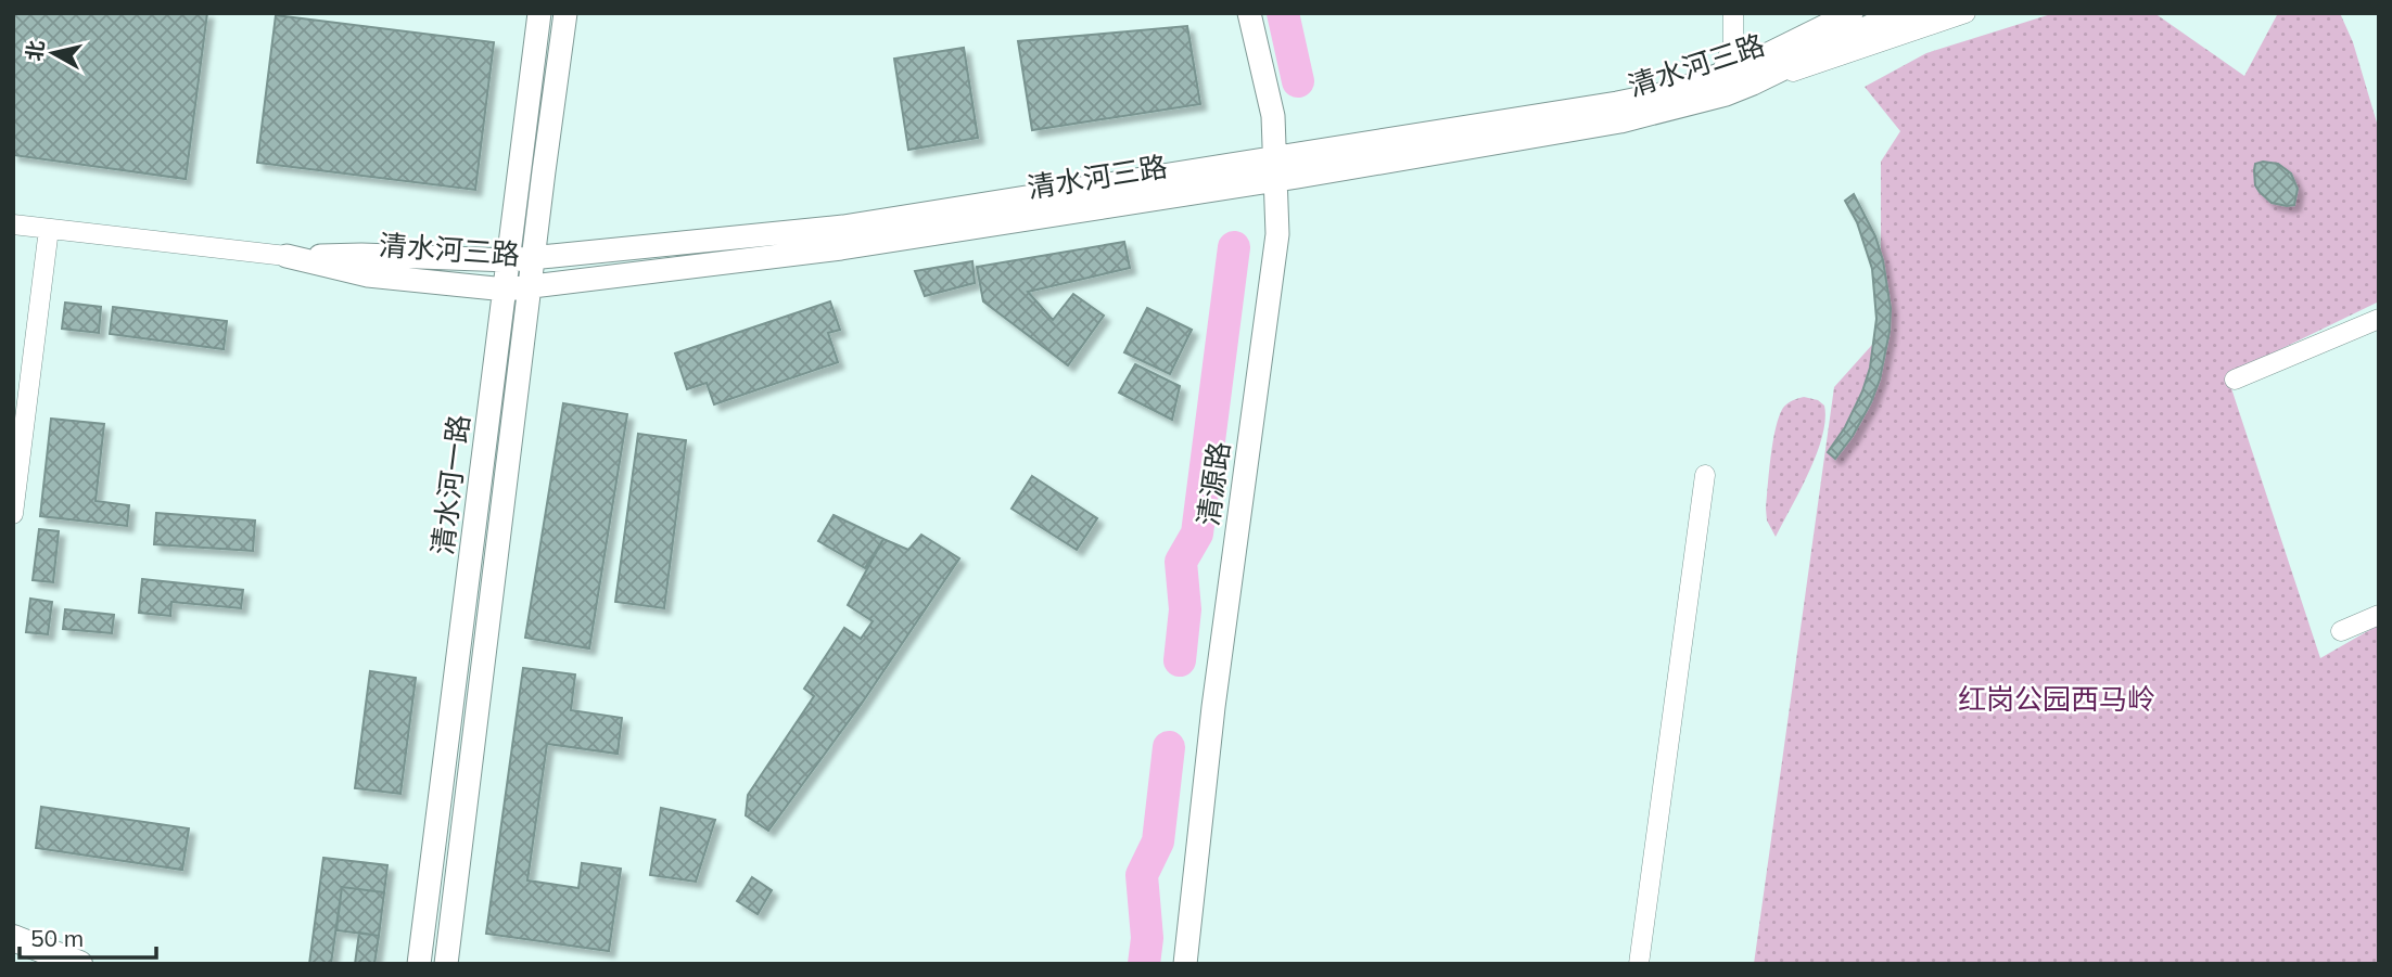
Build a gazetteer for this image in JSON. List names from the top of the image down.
{
  "streets": {
    "street": ["清水河三路", "清源路", "清水河一路"]
  },
  "crossings": [
    ["清水河三路", "清源路"],
    ["清水河三路", "清水河一路"]
  ],
  "parks": ["红岗公园西马岭"],
  "scale_bar": "50 m",
  "north": "left"
}
